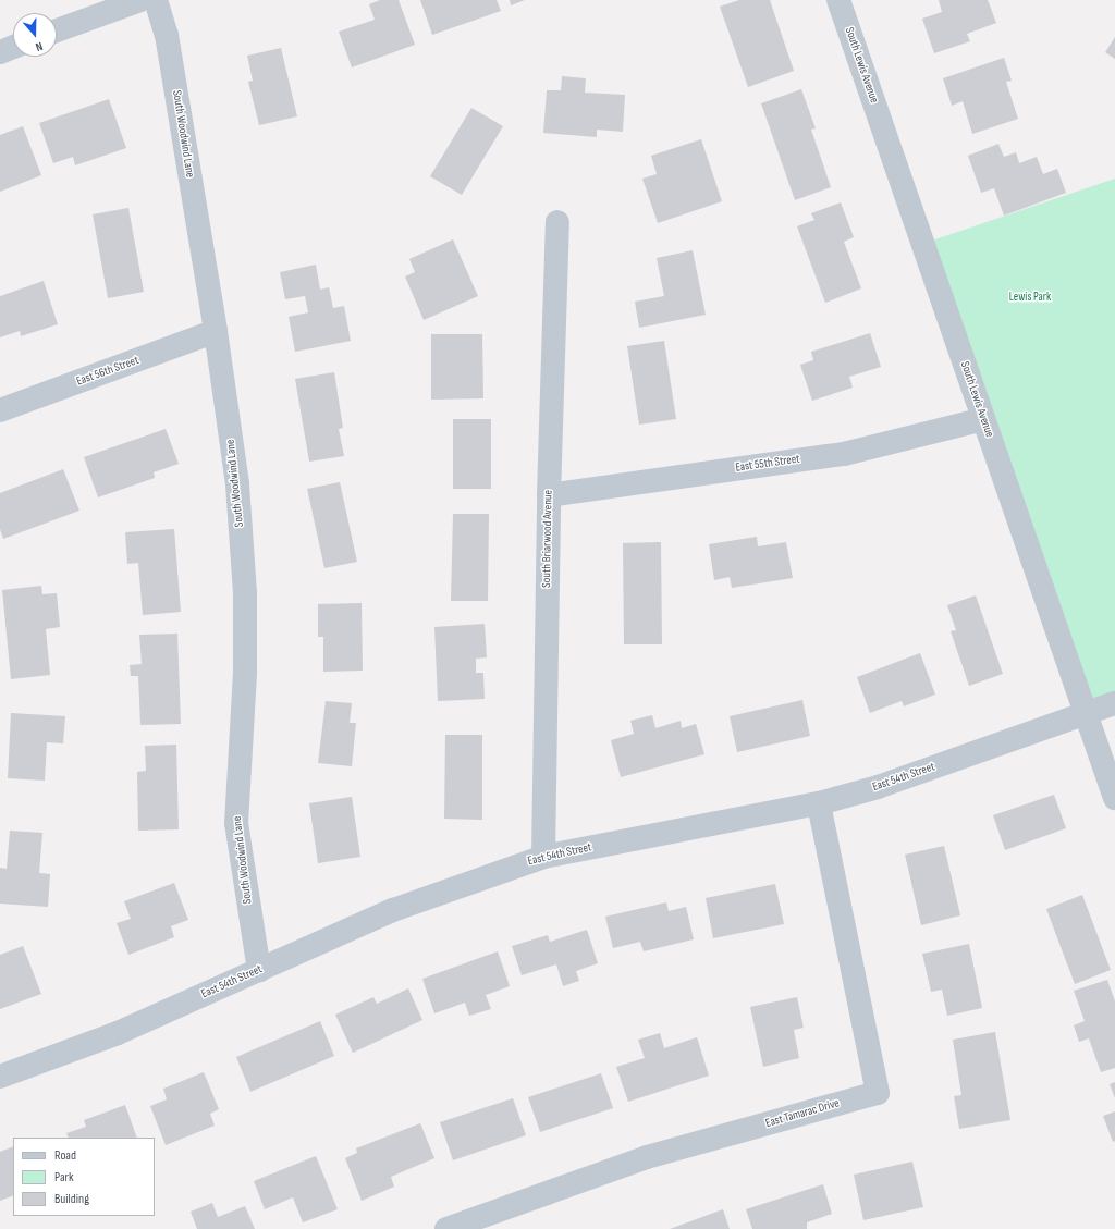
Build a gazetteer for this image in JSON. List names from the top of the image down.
{
  "streets": {
    "street": [
      "South Lewis Avenue",
      "South Woodwind Lane",
      "East 56th Street",
      "East 55th Street",
      "South Briarwood Avenue",
      "East 54th Street",
      "East Tamarac Drive"
    ]
  },
  "crossings": [
    ["South Lewis Avenue", "East 55th Street"],
    ["South Lewis Avenue", "East 54th Street"],
    ["South Woodwind Lane", "East 56th Street"],
    ["South Woodwind Lane", "East 54th Street"],
    ["East 55th Street", "South Briarwood Avenue"],
    ["South Briarwood Avenue", "East 54th Street"],
    ["East 54th Street", "East Tamarac Drive"]
  ],
  "parks": ["Lewis Park"],
  "legend": ["Road", "Park", "Building"],
  "north": "bottom"
}
